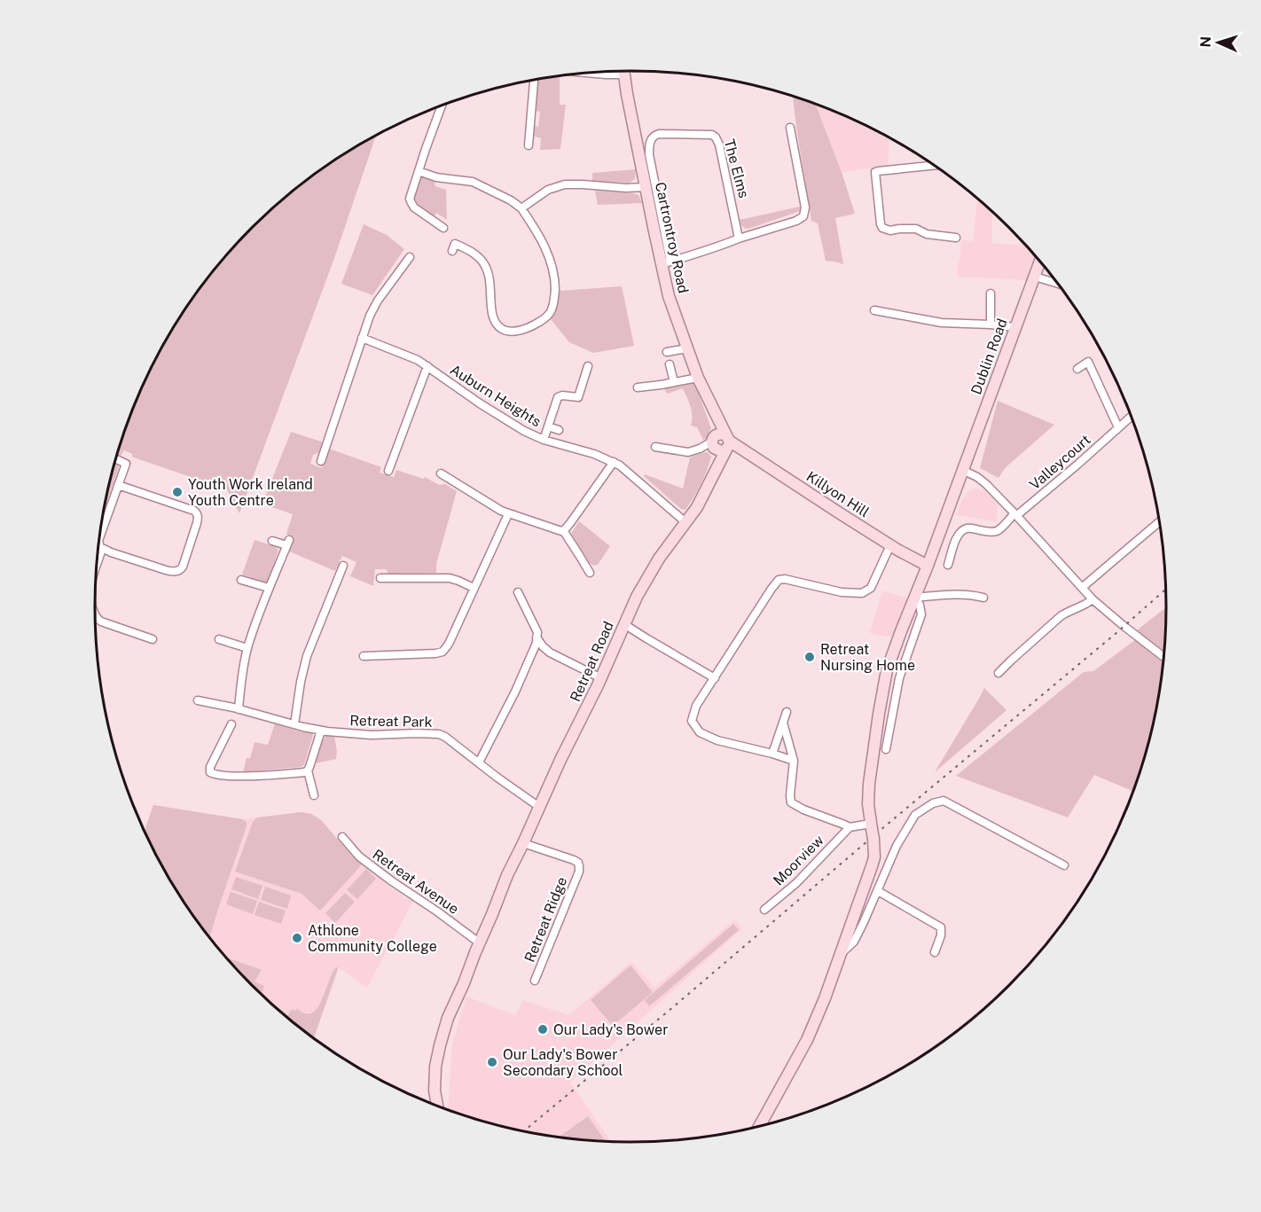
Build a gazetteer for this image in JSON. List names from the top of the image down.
{
  "streets": {
    "street": [
      "The Elms",
      "Cartrontroy Road",
      "Dublin Road",
      "Auburn Heights",
      "Valleycourt",
      "Killyon Hill",
      "Retreat Road",
      "Retreat Park",
      "Moorview",
      "Retreat Avenue",
      "Retreat Ridge"
    ]
  },
  "crossings": [
    ["The Elms", "Cartrontroy Road"],
    ["Cartrontroy Road", "Killyon Hill"],
    ["Cartrontroy Road", "Retreat Road"],
    ["Dublin Road", "Killyon Hill"],
    ["Auburn Heights", "Retreat Road"],
    ["Killyon Hill", "Retreat Road"],
    ["Retreat Road", "Retreat Park"],
    ["Retreat Road", "Retreat Avenue"],
    ["Retreat Road", "Retreat Ridge"]
  ],
  "places": [
    "Youth Work Ireland Youth Centre",
    "Retreat Nursing Home",
    "Athlone Community College",
    "Our Lady's Bower",
    "Our Lady's Bower Secondary School"
  ],
  "north": "left"
}
